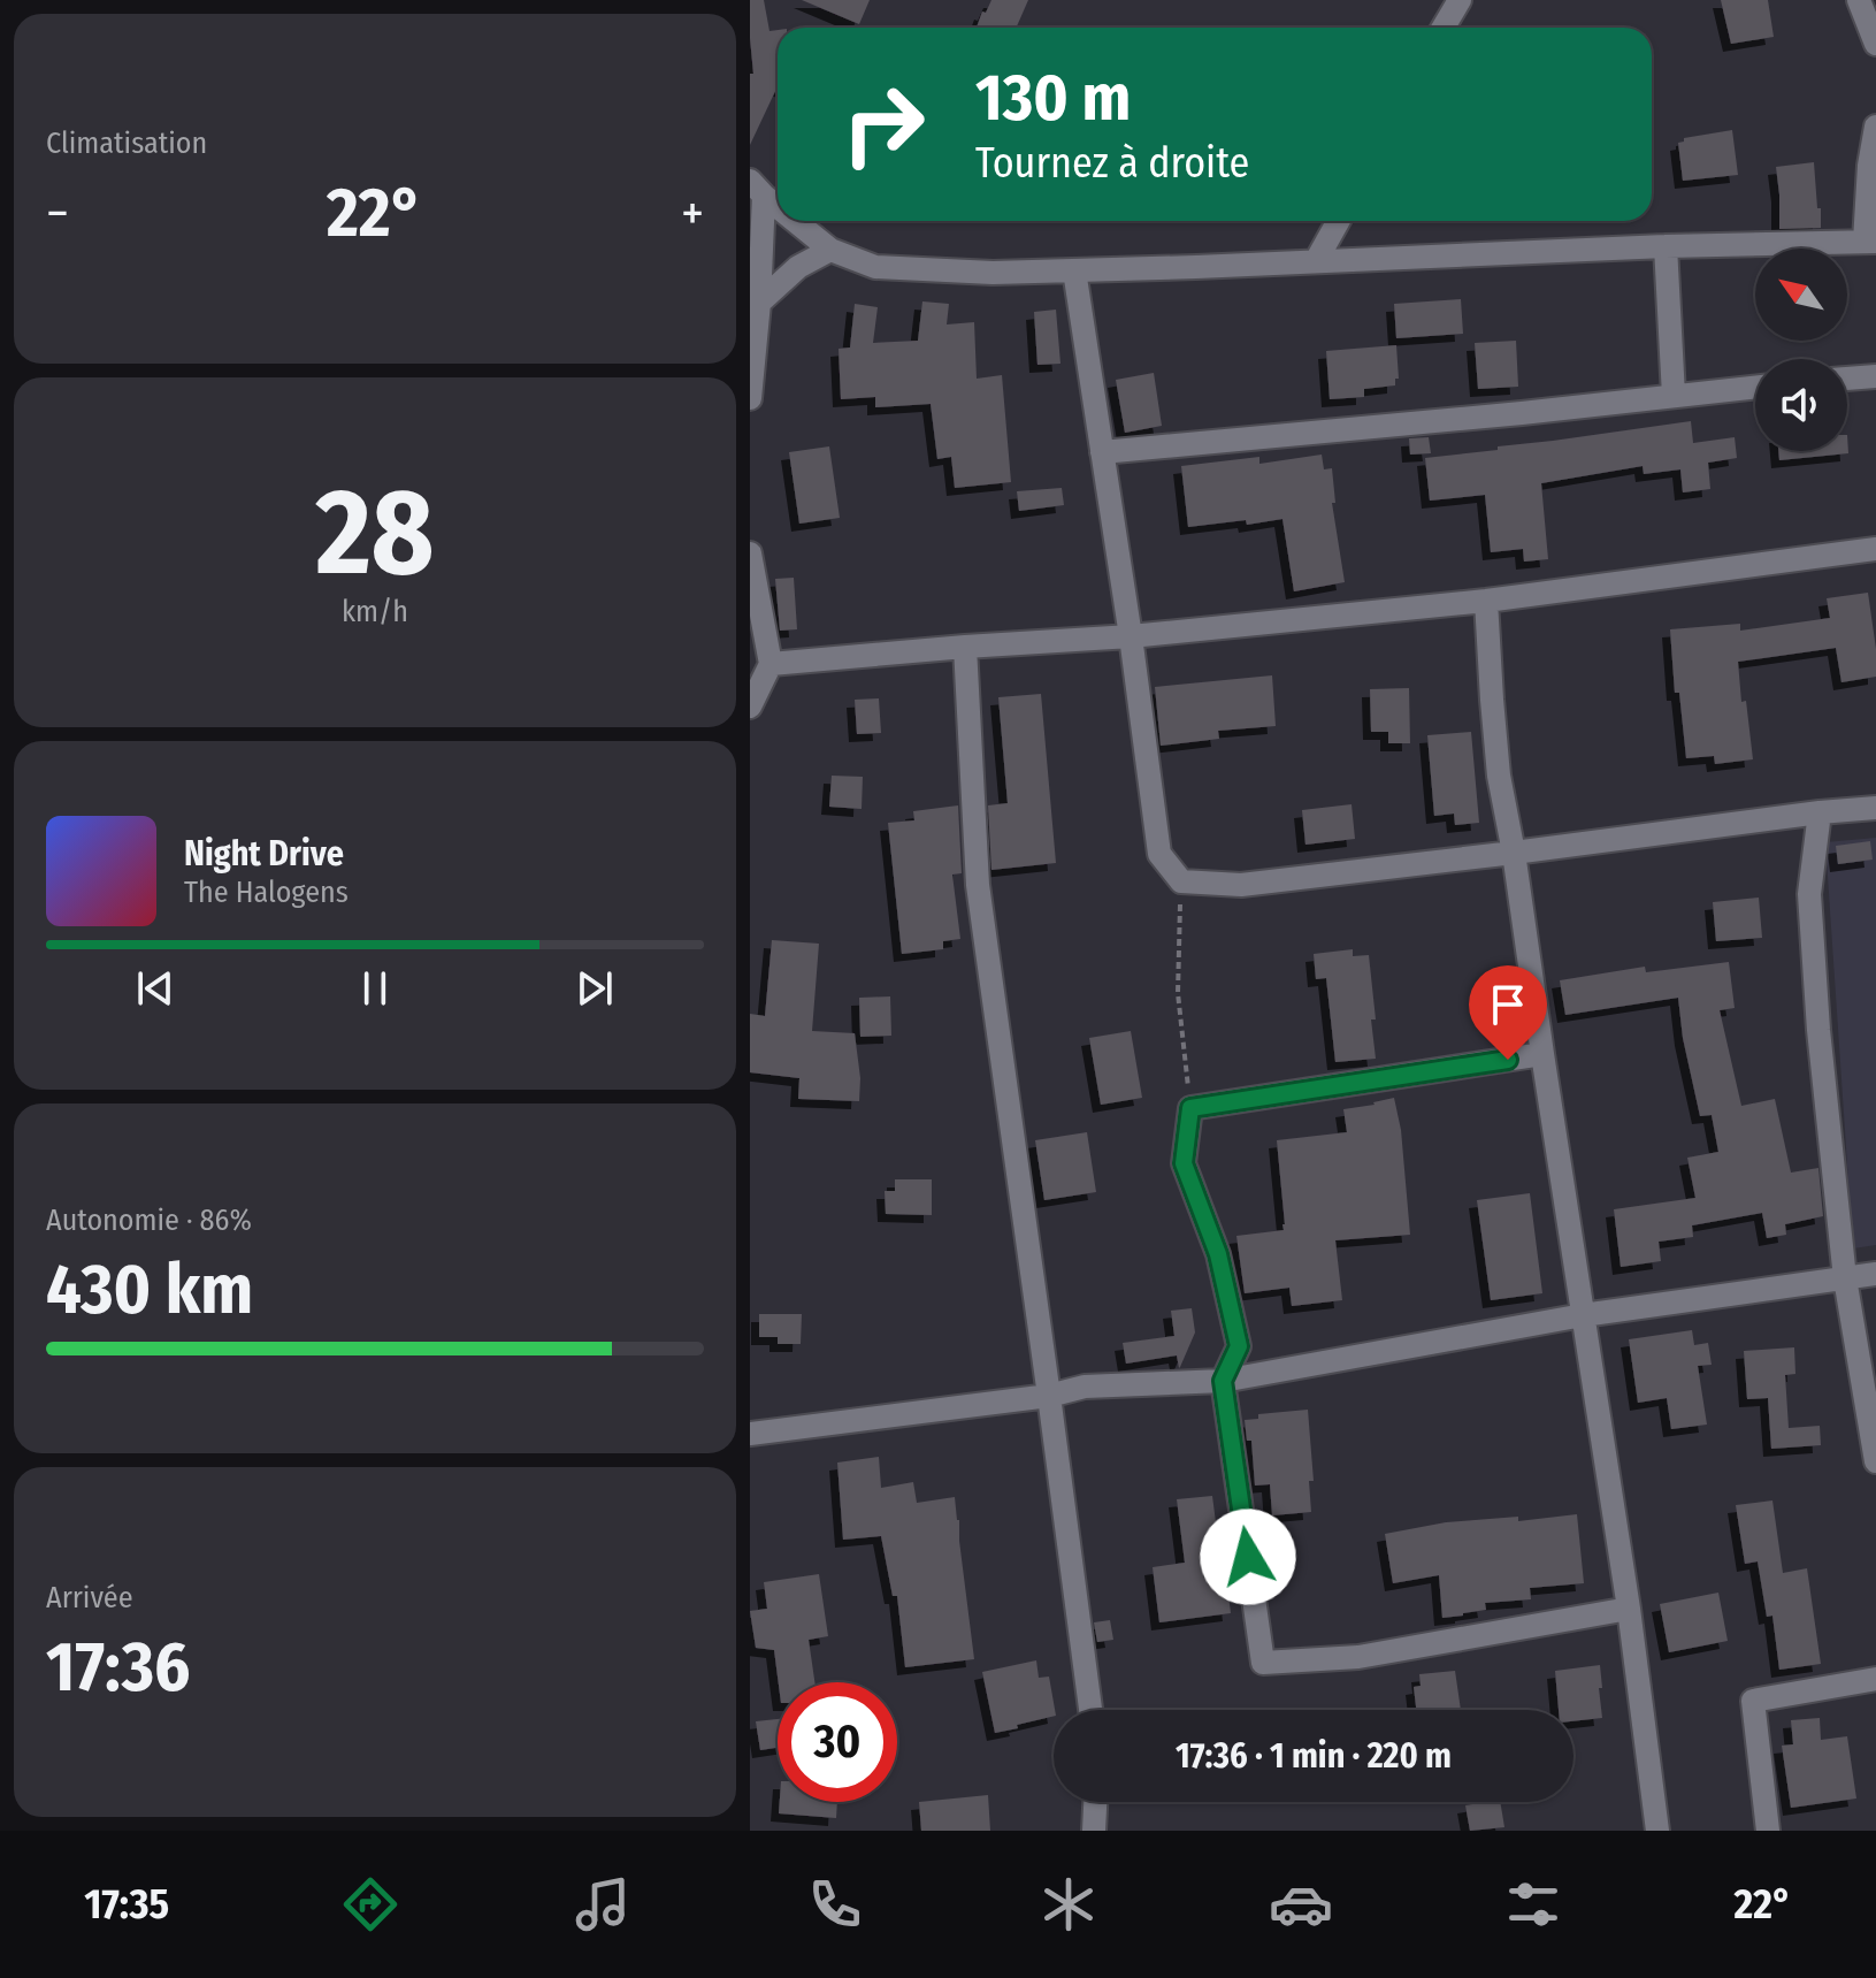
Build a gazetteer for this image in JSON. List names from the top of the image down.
{
  "north": "top left",
  "page": {
    "tile": [
      "Climatisation",
      ["28", "km/h"],
      ["Autonomie · 86%", "430 km"],
      ["Arrivée", "17:36"]
    ],
    "turn": ["130 m", "Tournez à droite"],
    "heat": ["−", "22°", "+"],
    "song": ["Night Drive", "The Halogens"],
    "limit": "30",
    "trip": "17:36 · 1 min · 220 m",
    "tabs": ["17:35", "22°"]
  }
}
